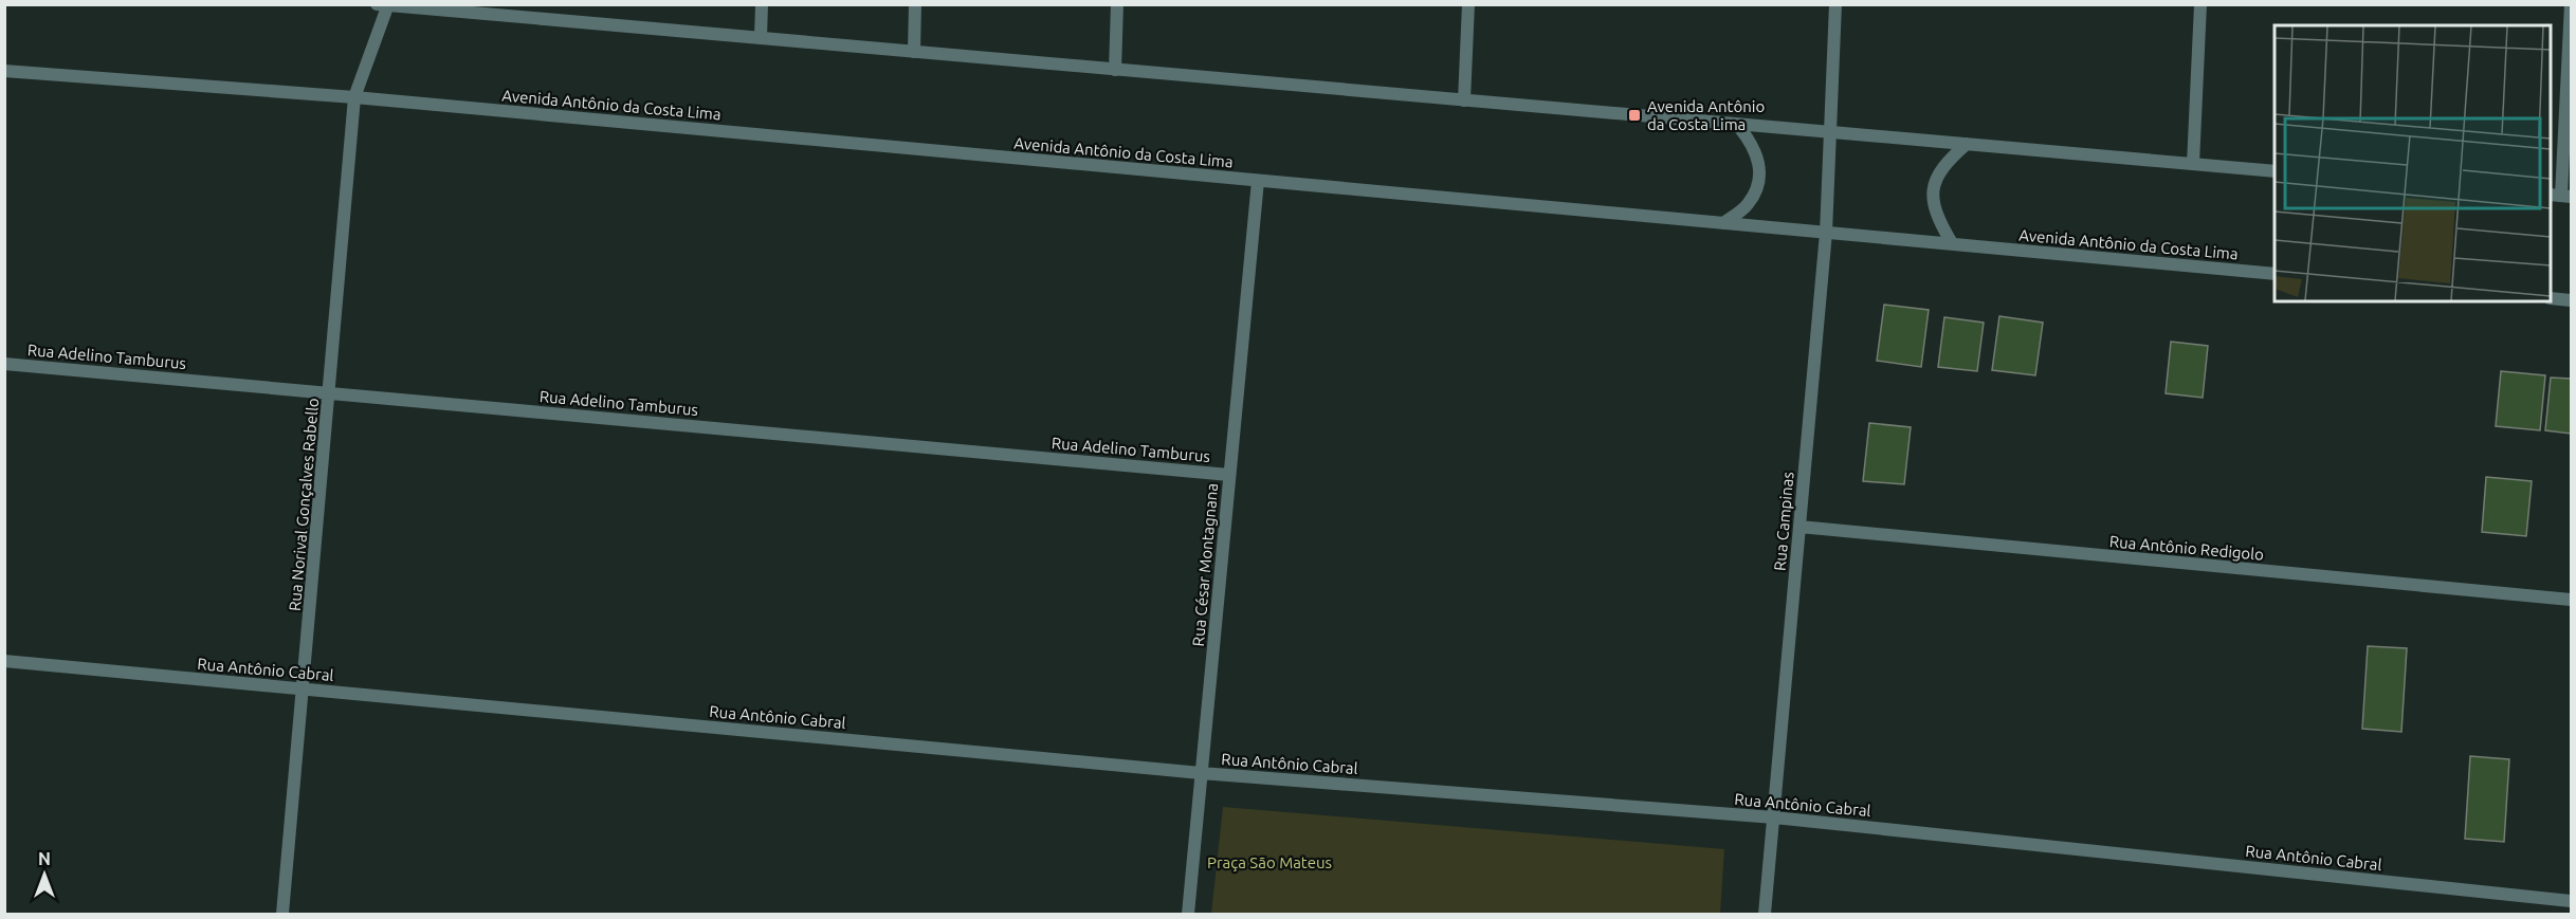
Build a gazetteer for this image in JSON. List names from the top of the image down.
{
  "streets": {
    "street": [
      "Avenida Antônio da Costa Lima",
      "Rua Adelino Tamburus",
      "Rua Norival Gonçalves Rabello",
      "Rua Campinas",
      "Rua Antônio Redigolo",
      "Rua César Montagnana",
      "Rua Antônio Cabral"
    ]
  },
  "crossings": [
    ["Avenida Antônio da Costa Lima", "Rua Norival Gonçalves Rabello"],
    ["Avenida Antônio da Costa Lima", "Rua Campinas"],
    ["Avenida Antônio da Costa Lima", "Rua César Montagnana"],
    ["Rua Adelino Tamburus", "Rua Norival Gonçalves Rabello"],
    ["Rua Adelino Tamburus", "Rua César Montagnana"],
    ["Rua Norival Gonçalves Rabello", "Rua Antônio Cabral"],
    ["Rua Campinas", "Rua Antônio Redigolo"],
    ["Rua Campinas", "Rua Antônio Cabral"],
    ["Rua César Montagnana", "Rua Antônio Cabral"]
  ],
  "parks": ["Praça São Mateus"],
  "places": {
    "transit": ["Avenida Antônio da Costa Lima"]
  },
  "north": "top"
}
